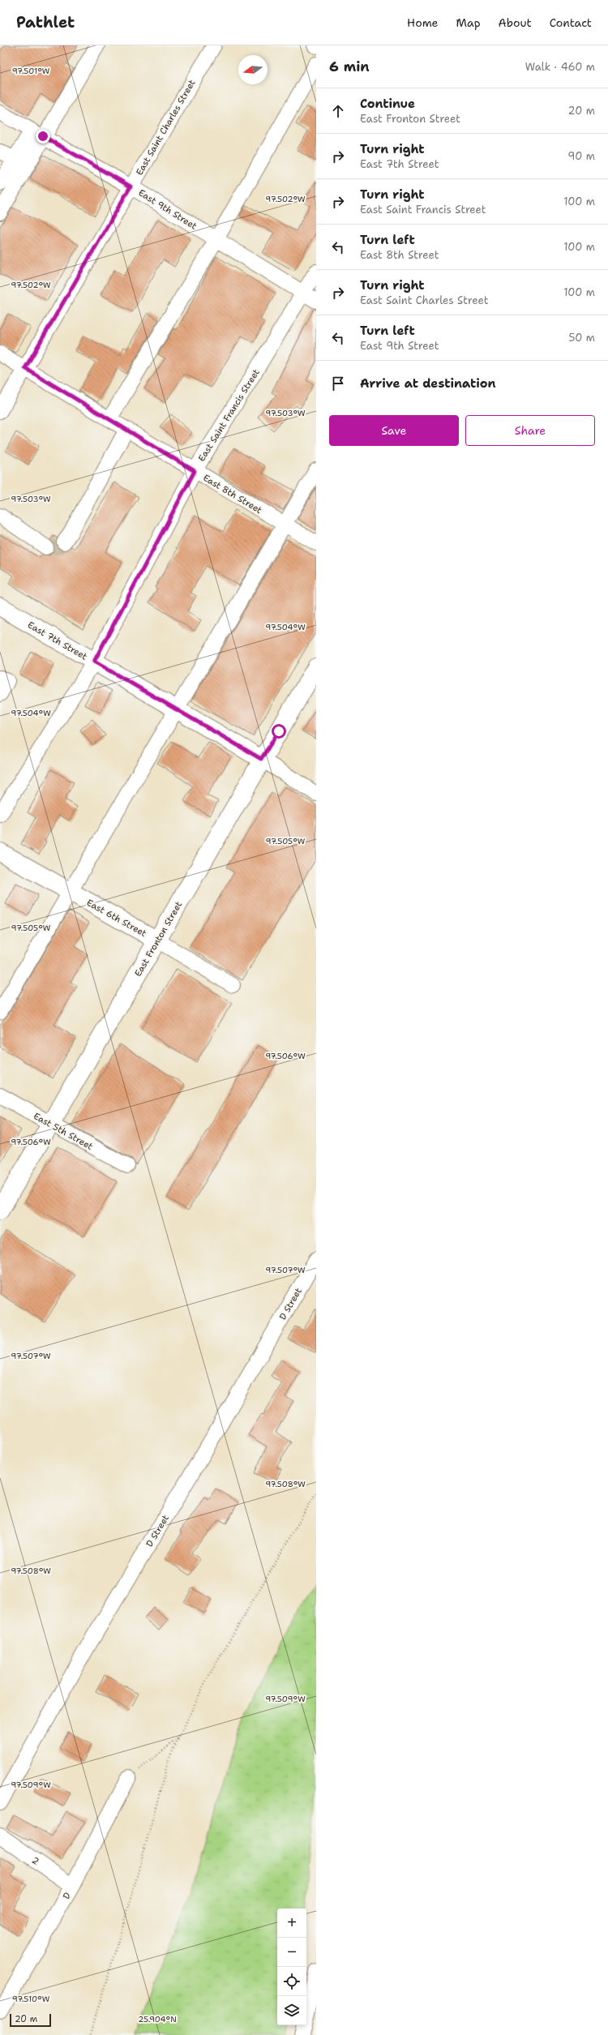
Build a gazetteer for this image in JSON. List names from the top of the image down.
{
  "streets": {
    "main road": ["East 7th Street", "East 6th Street", "East Fronton Street"],
    "street": [
      "East Saint Charles Street",
      "East 9th Street",
      "East Saint Francis Street",
      "East 8th Street",
      "East 5th Street",
      "D Street",
      "2",
      "D"
    ]
  },
  "crossings": [
    ["East Saint Charles Street", "East 9th Street"],
    ["East Saint Charles Street", "East 8th Street"],
    ["East 9th Street", "East Saint Francis Street"],
    ["East Saint Francis Street", "East 8th Street"],
    ["East Saint Francis Street", "East 7th Street"],
    ["East 7th Street", "East Fronton Street"],
    ["East 6th Street", "East Fronton Street"],
    ["East Fronton Street", "East 5th Street"],
    ["2", "D"]
  ],
  "scale_bar": "20 m",
  "north": "left",
  "page": {
    "header": "Pathlet",
    "nav": [
      "Home",
      "Map",
      "About",
      "Contact"
    ],
    "heading": ["6 min", "Walk · 460 m"],
    "list": [
      ["Continue", "East Fronton Street", "20 m"],
      ["Turn right", "East 7th Street", "90 m"],
      ["Turn right", "East Saint Francis Street", "100 m"],
      ["Turn left", "East 8th Street", "100 m"],
      ["Turn right", "East Saint Charles Street", "100 m"],
      ["Turn left", "East 9th Street", "50 m"],
      "Arrive at destination"
    ],
    "buttons": ["Save", "Share"],
    "map_buttons": ["+", "−"],
    "scale": "20 m"
  },
  "coordinates": [
    "97.501°W",
    "97.502°W",
    "97.503°W",
    "97.504°W",
    "97.505°W",
    "97.506°W",
    "97.507°W",
    "97.508°W",
    "97.509°W",
    "97.510°W",
    "25.904°N"
  ]
}
